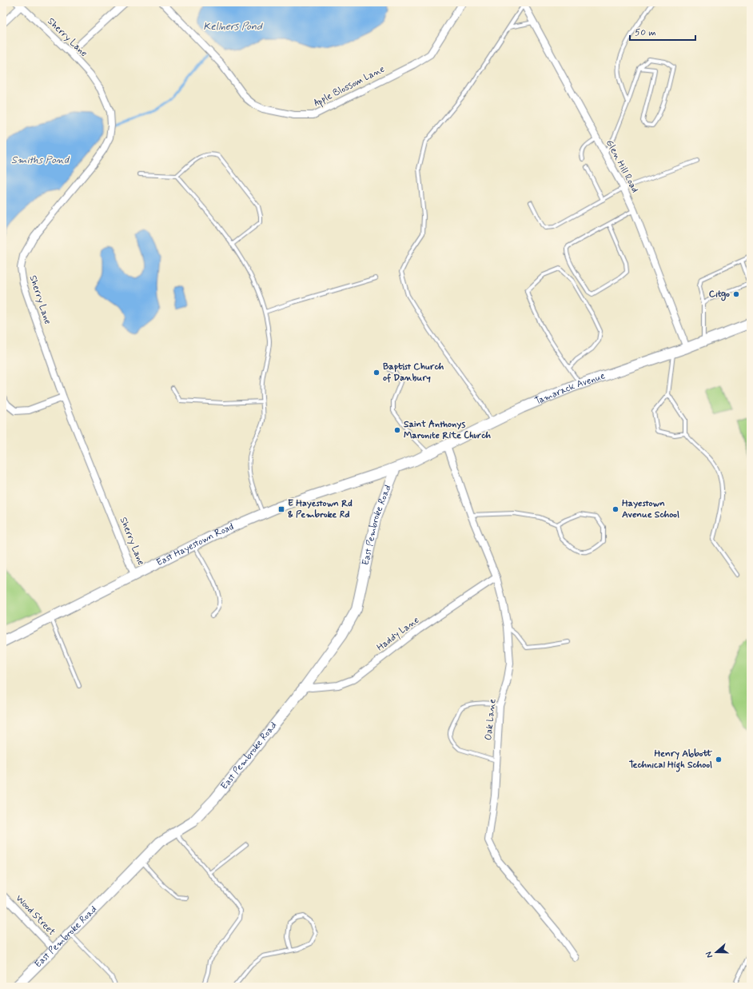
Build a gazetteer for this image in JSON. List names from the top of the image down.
{
  "streets": {
    "street": [
      "Sherry Lane",
      "Apple Blossom Lane",
      "Glen Hill Road",
      "Tamarack Avenue",
      "East Pembroke Road",
      "East Hayestown Road",
      "Haddy Lane",
      "Oak Lane",
      "Wood Street"
    ]
  },
  "crossings": [
    ["Sherry Lane", "East Hayestown Road"],
    ["Glen Hill Road", "Tamarack Avenue"],
    ["Tamarack Avenue", "East Pembroke Road"],
    ["Tamarack Avenue", "East Hayestown Road"],
    ["Tamarack Avenue", "Oak Lane"],
    ["East Pembroke Road", "East Hayestown Road"],
    ["East Pembroke Road", "Haddy Lane"],
    ["East Pembroke Road", "Wood Street"],
    ["Haddy Lane", "Oak Lane"]
  ],
  "water": ["Kellners Pond", "Smiths Pond"],
  "places": {
    "other": [
      "Citgo",
      "Baptist Church of Danbury",
      "Saint Anthonys Maronite Rite Church",
      "Hayestown Avenue School",
      "Henry Abbott Technical High School"
    ],
    "transit": ["E Hayestown Rd & Pembroke Rd"]
  },
  "scale_bar": "50 m",
  "north": "left"
}
